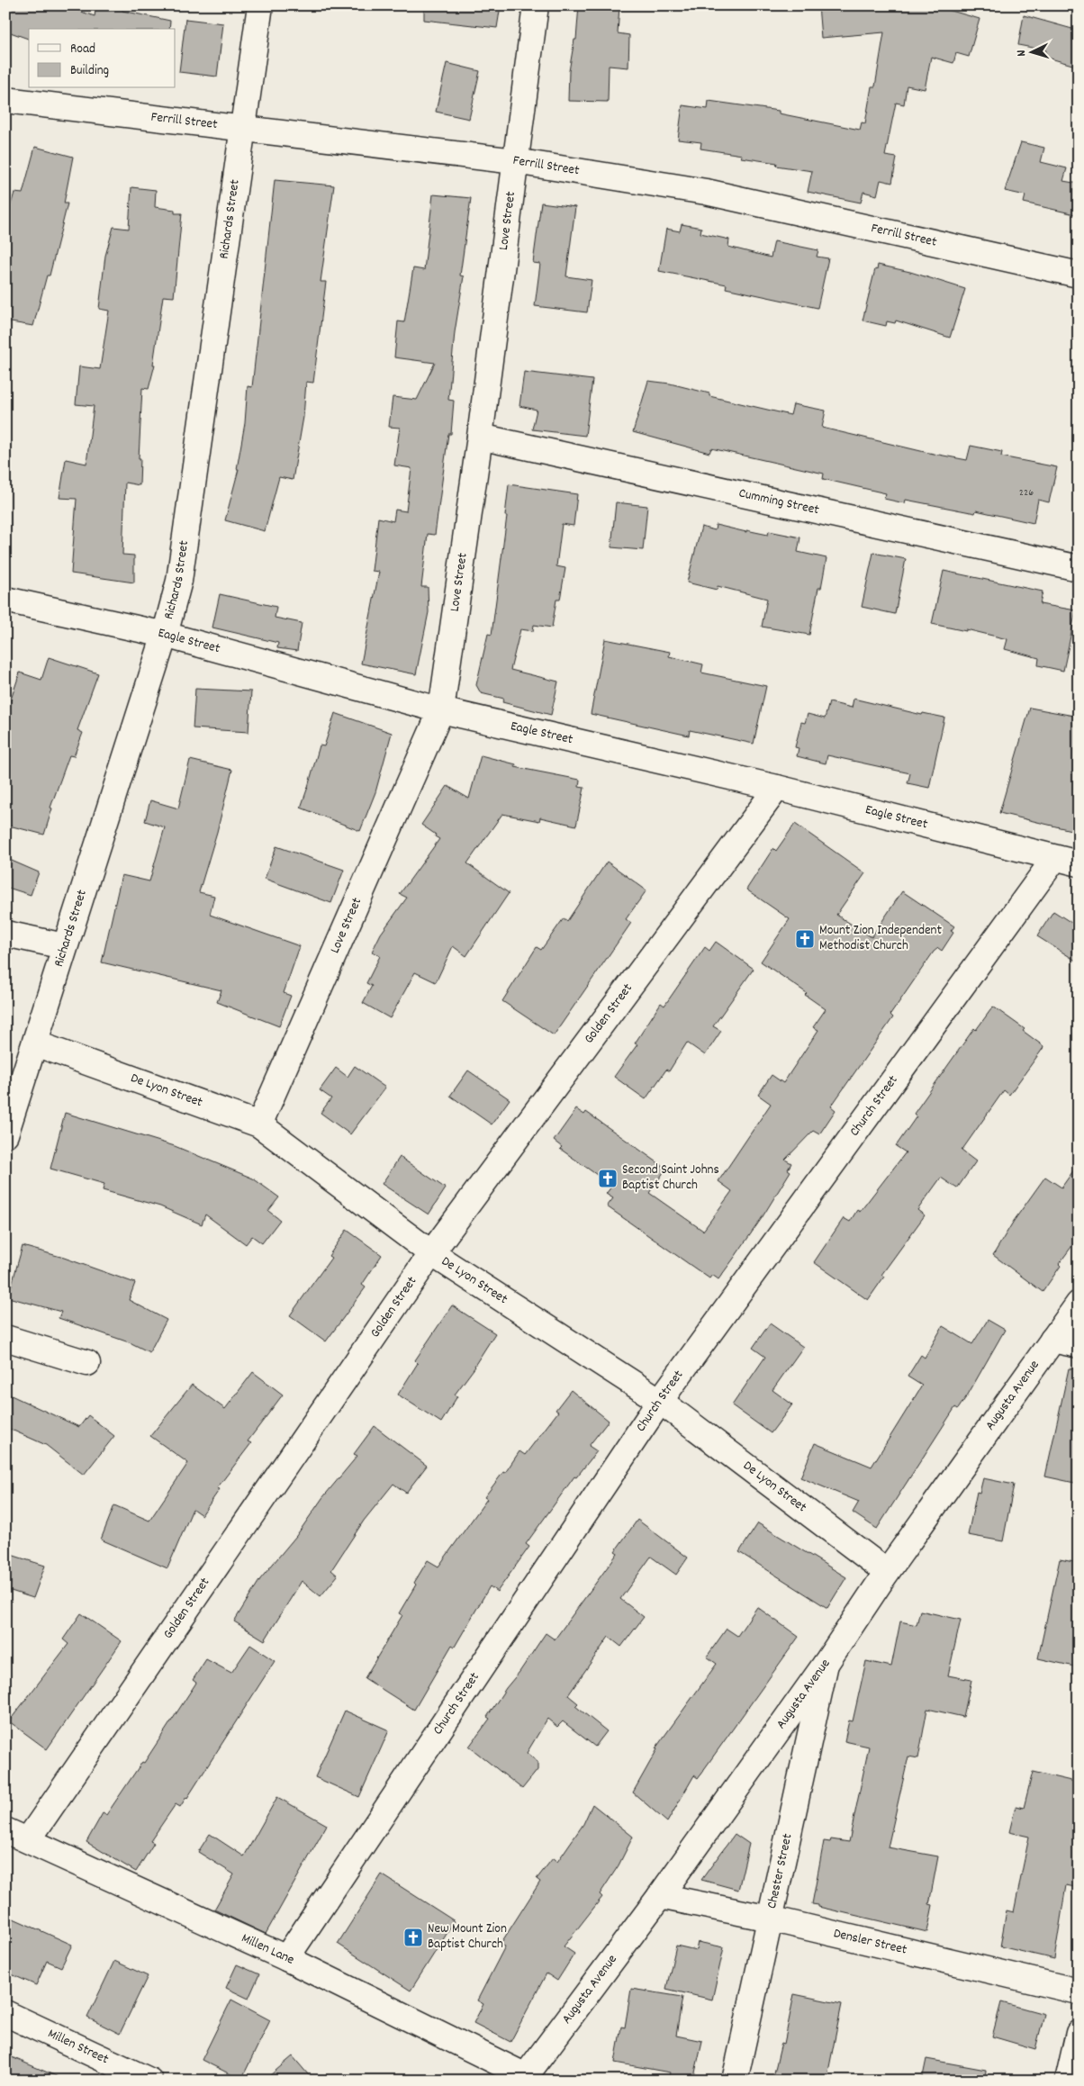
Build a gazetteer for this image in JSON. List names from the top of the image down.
{
  "streets": {
    "street": [
      "Ferrill Street",
      "Richards Street",
      "Love Street",
      "Cumming Street",
      "Eagle Street",
      "Golden Street",
      "De Lyon Street",
      "Church Street",
      "Augusta Avenue",
      "Chester Street",
      "Densler Street",
      "Millen Lane",
      "Millen Street"
    ]
  },
  "crossings": [
    ["Ferrill Street", "Richards Street"],
    ["Ferrill Street", "Love Street"],
    ["Richards Street", "Eagle Street"],
    ["Richards Street", "De Lyon Street"],
    ["Love Street", "Cumming Street"],
    ["Love Street", "Eagle Street"],
    ["Love Street", "De Lyon Street"],
    ["Eagle Street", "Golden Street"],
    ["Eagle Street", "Church Street"],
    ["Golden Street", "De Lyon Street"],
    ["Golden Street", "Millen Lane"],
    ["De Lyon Street", "Church Street"],
    ["De Lyon Street", "Augusta Avenue"],
    ["Church Street", "Millen Lane"],
    ["Augusta Avenue", "Chester Street"],
    ["Augusta Avenue", "Densler Street"],
    ["Augusta Avenue", "Millen Lane"],
    ["Chester Street", "Densler Street"]
  ],
  "places": {
    "church": ["Mount Zion Independent Methodist Church", "Second Saint Johns Baptist Church", "New Mount Zion Baptist Church"]
  },
  "house_numbers": ["226"],
  "legend": ["Road", "Building"],
  "north": "left"
}
